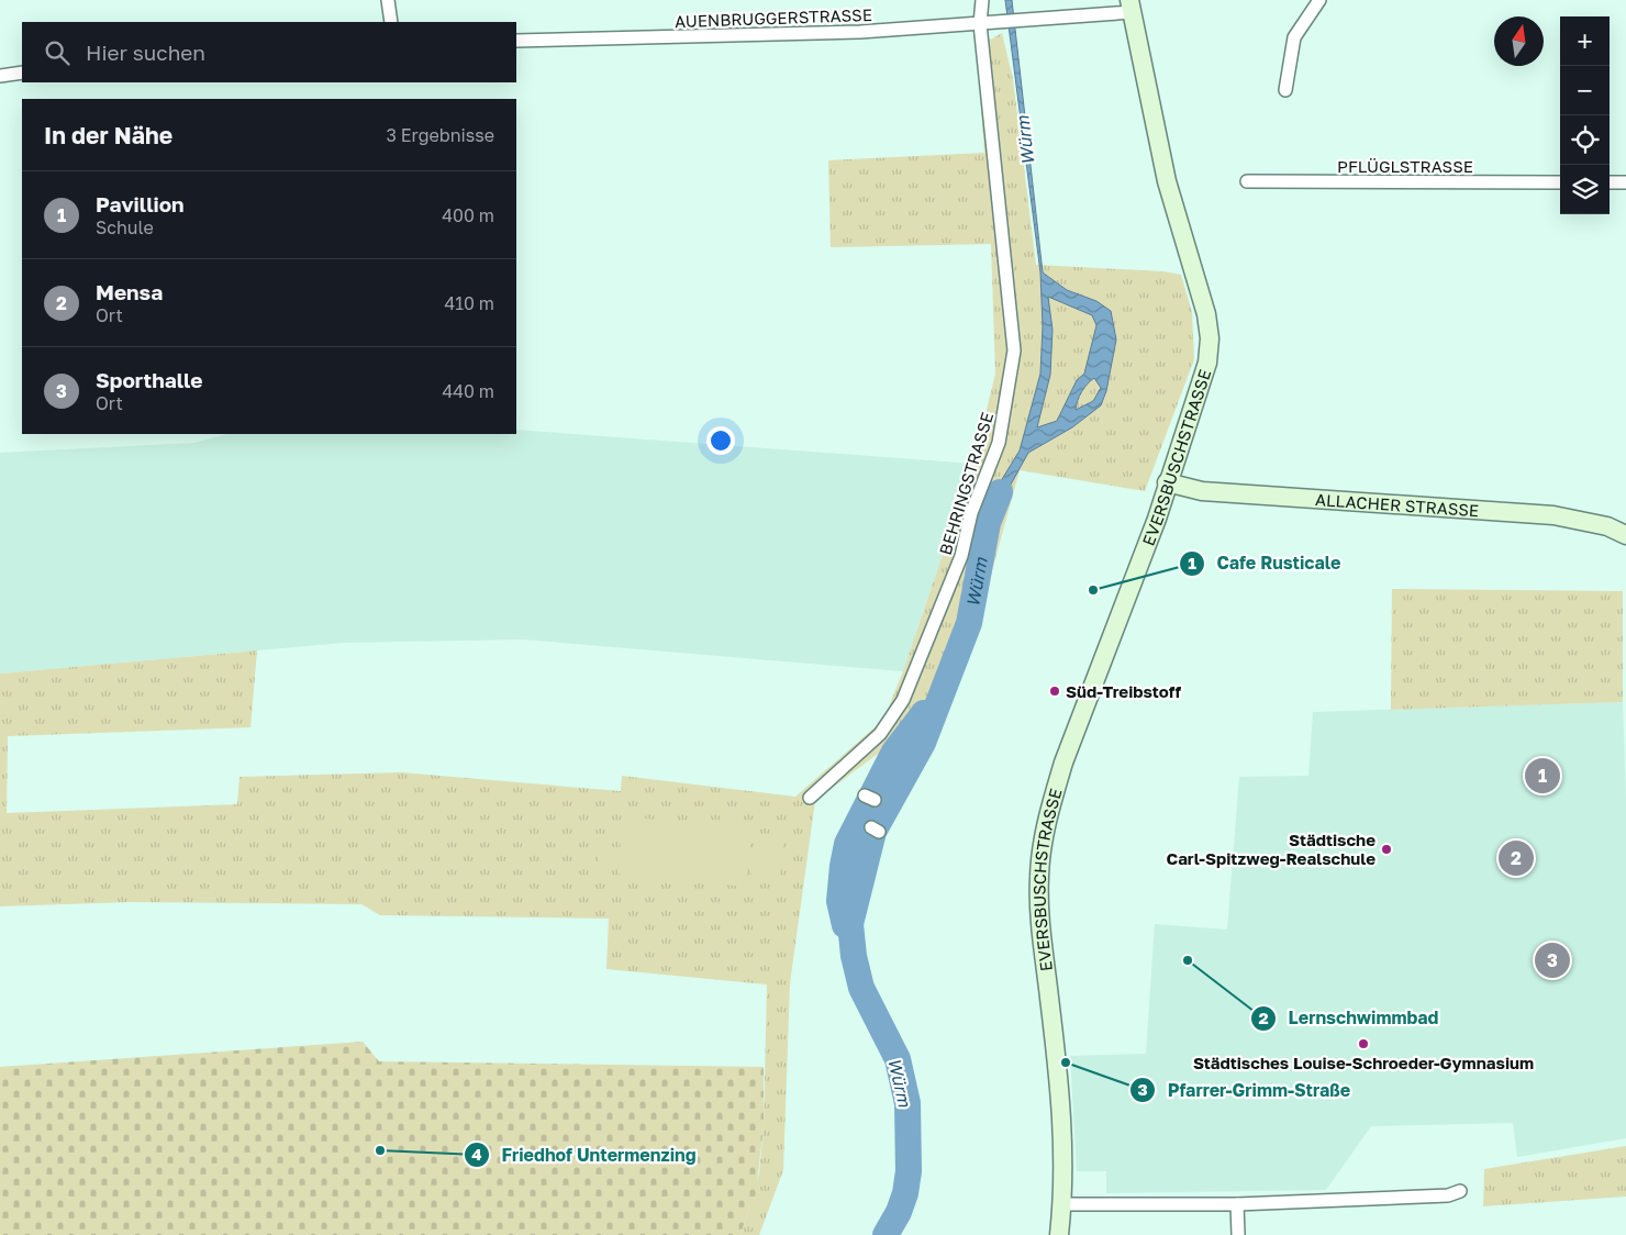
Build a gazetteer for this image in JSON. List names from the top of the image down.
{
  "streets": {
    "main road": ["EVERSBUSCHSTRASSE", "ALLACHER STRASSE"],
    "street": ["AUENBRUGGERSTRASSE", "PFLÜGLSTRASSE", "BEHRINGSTRASSE"]
  },
  "crossings": [
    ["AUENBRUGGERSTRASSE", "EVERSBUSCHSTRASSE"],
    ["AUENBRUGGERSTRASSE", "BEHRINGSTRASSE"],
    ["EVERSBUSCHSTRASSE", "ALLACHER STRASSE"]
  ],
  "water": ["Würm"],
  "places": [
    "Cafe Rusticale",
    "Süd-Treibstoff",
    "Städtische Carl-Spitzweg-Realschule",
    "Lernschwimmbad",
    "Städtisches Louise-Schroeder-Gymnasium",
    "Pfarrer-Grimm-Straße",
    "Friedhof Untermenzing"
  ],
  "north": "top",
  "page": {
    "map_buttons": ["+", "−"],
    "search": "Hier suchen",
    "heading": ["In der Nähe", "3 Ergebnisse"],
    "list": [
      {
        "mark": "1",
        "name": "Pavillion",
        "note": "Schule",
        "value": "400 m"
      },
      {
        "mark": "2",
        "name": "Mensa",
        "note": "Ort",
        "value": "410 m"
      },
      {
        "mark": "3",
        "name": "Sporthalle",
        "note": "Ort",
        "value": "440 m"
      }
    ],
    "pins": ["1", "2", "3"]
  }
}
